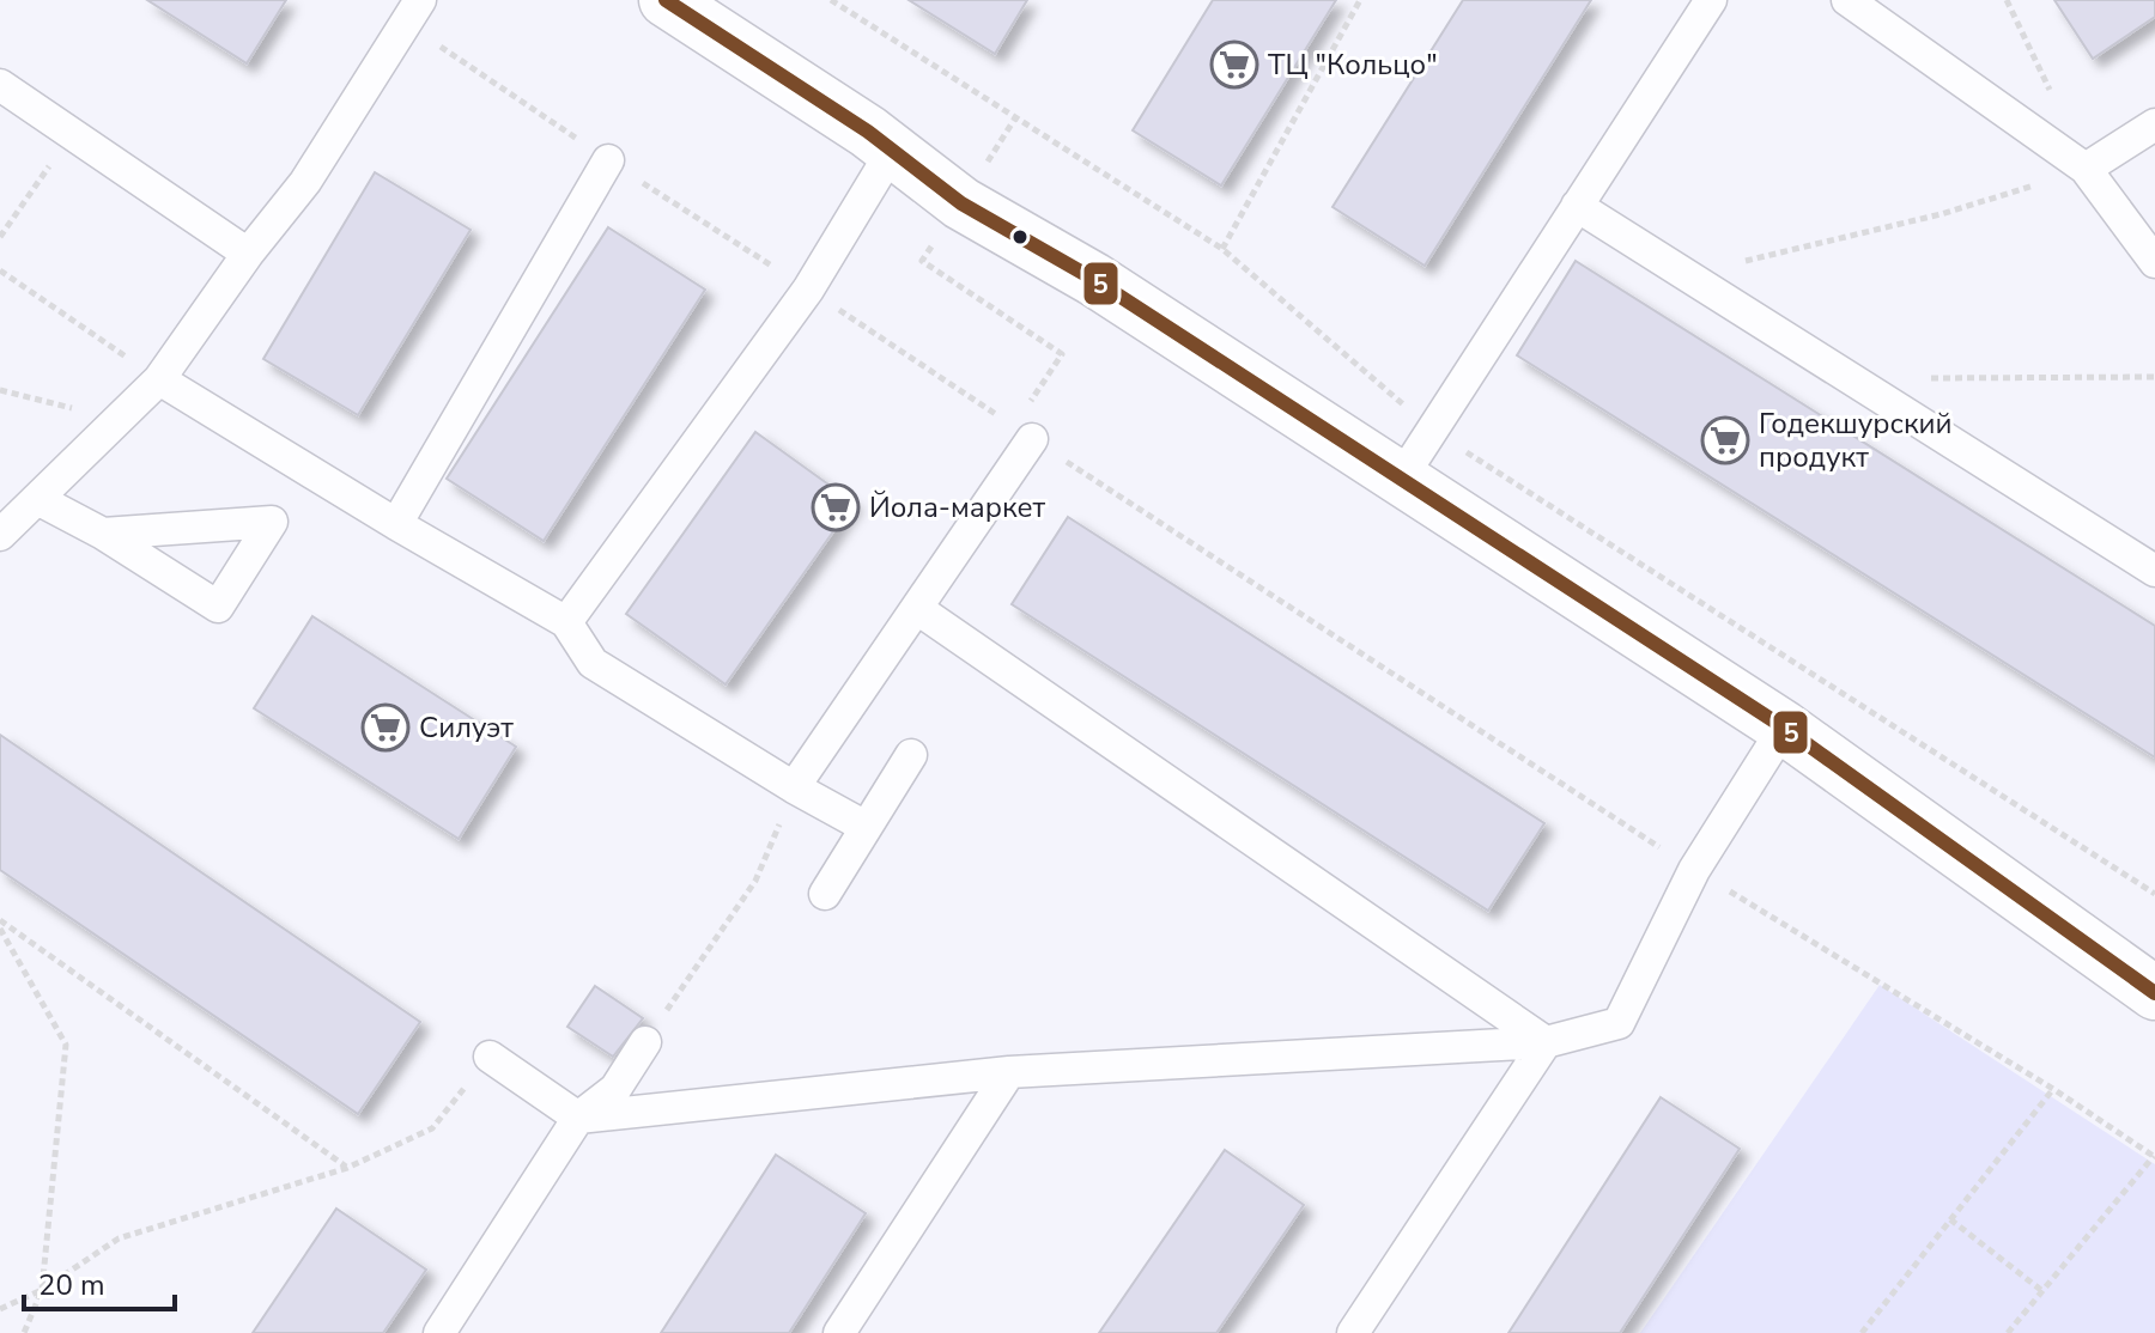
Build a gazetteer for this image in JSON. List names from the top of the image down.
{
  "places": {
    "supermarket": [
      "ТЦ \"Кольцо\"",
      "Годекшурский продукт",
      "Йола-маркет",
      "Силуэт"
    ]
  },
  "lines": ["transit line 5"],
  "scale_bar": "20 m"
}
